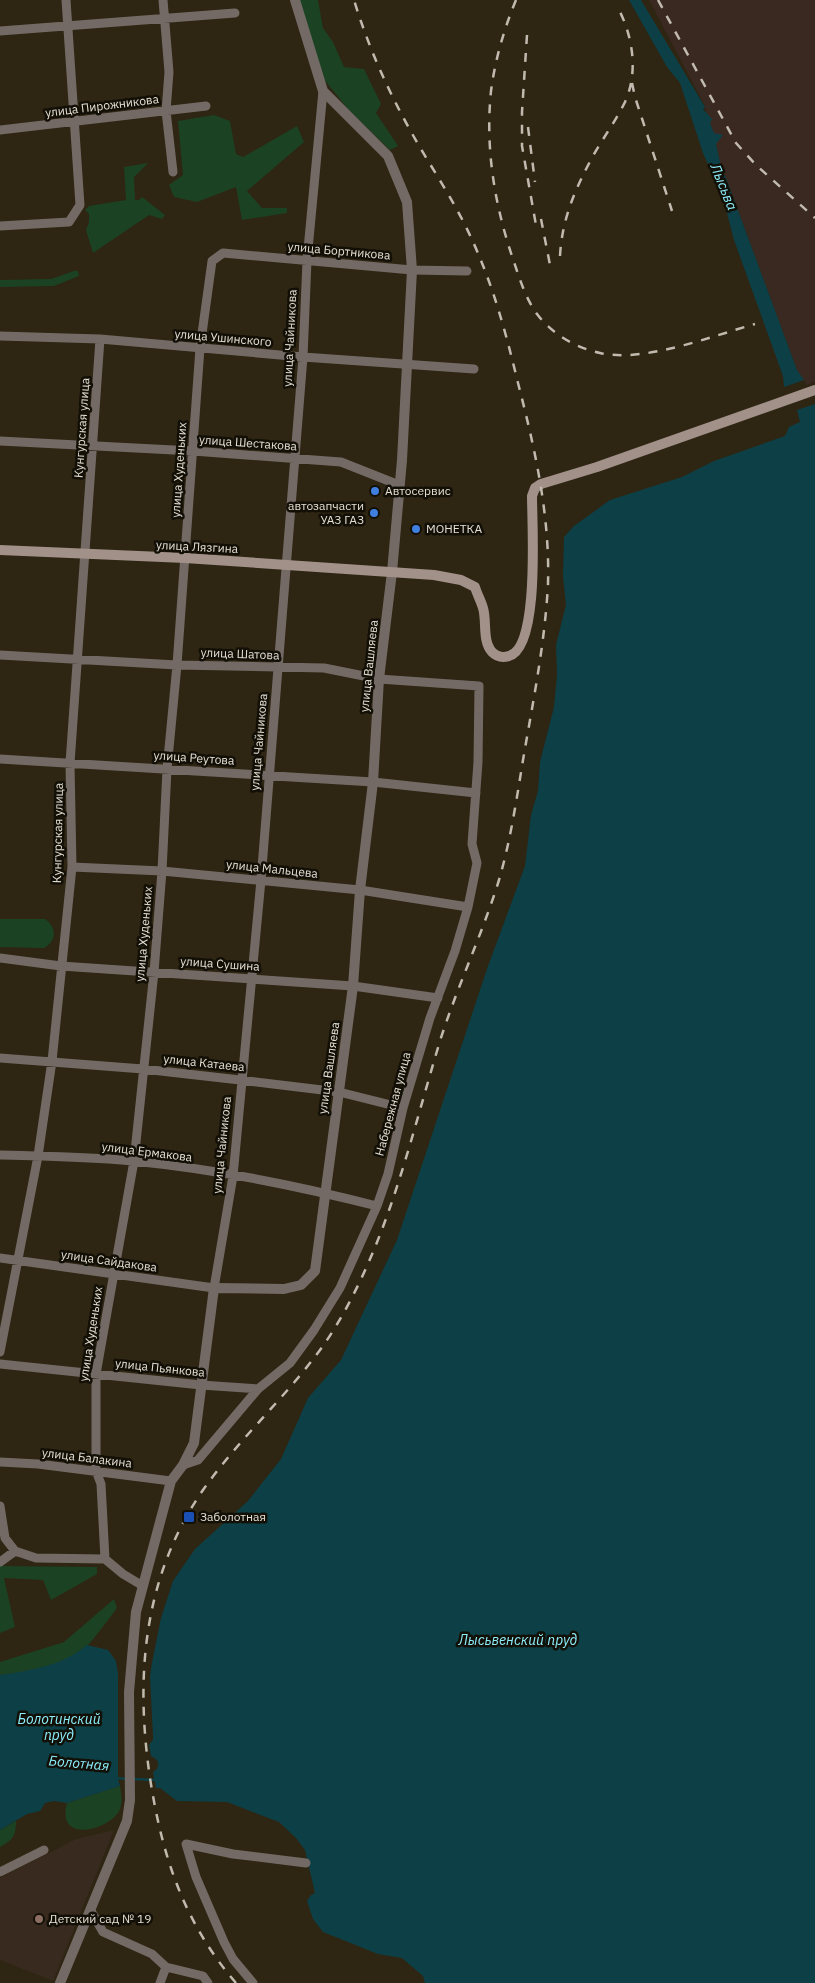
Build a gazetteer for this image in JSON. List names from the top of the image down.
{
  "streets": {
    "main road": ["улица Лязгина"],
    "street": [
      "улица Пирожникова",
      "улица Бортникова",
      "улица Ушинского",
      "улица Чайникова",
      "Кунгурская улица",
      "улица Шестакова",
      "улица Худеньких",
      "улица Шатова",
      "улица Вашляева",
      "улица Реутова",
      "улица Мальцева",
      "улица Сушина",
      "улица Катаева",
      "Набережная улица",
      "улица Ермакова",
      "улица Сайдакова",
      "улица Пьянкова",
      "улица Балакина"
    ]
  },
  "crossings": [
    ["улица Бортникова", "улица Чайникова"],
    ["улица Бортникова", "улица Худеньких"],
    ["улица Бортникова", "улица Вашляева"],
    ["улица Ушинского", "улица Чайникова"],
    ["улица Ушинского", "Кунгурская улица"],
    ["улица Ушинского", "улица Худеньких"],
    ["улица Ушинского", "улица Вашляева"],
    ["улица Чайникова", "улица Шестакова"],
    ["улица Чайникова", "улица Лязгина"],
    ["улица Чайникова", "улица Шатова"],
    ["улица Чайникова", "улица Вашляева"],
    ["улица Чайникова", "улица Реутова"],
    ["улица Чайникова", "улица Мальцева"],
    ["улица Чайникова", "улица Сушина"],
    ["улица Чайникова", "улица Катаева"],
    ["улица Чайникова", "Набережная улица"],
    ["улица Чайникова", "улица Ермакова"],
    ["улица Чайникова", "улица Сайдакова"],
    ["улица Чайникова", "улица Пьянкова"],
    ["улица Чайникова", "улица Балакина"],
    ["Кунгурская улица", "улица Шестакова"],
    ["Кунгурская улица", "улица Лязгина"],
    ["Кунгурская улица", "улица Шатова"],
    ["Кунгурская улица", "улица Реутова"],
    ["Кунгурская улица", "улица Мальцева"],
    ["Кунгурская улица", "улица Сушина"],
    ["Кунгурская улица", "улица Катаева"],
    ["Кунгурская улица", "улица Ермакова"],
    ["Кунгурская улица", "улица Сайдакова"],
    ["улица Шестакова", "улица Худеньких"],
    ["улица Шестакова", "улица Вашляева"],
    ["улица Худеньких", "улица Лязгина"],
    ["улица Худеньких", "улица Шатова"],
    ["улица Худеньких", "улица Реутова"],
    ["улица Худеньких", "улица Мальцева"],
    ["улица Худеньких", "улица Сушина"],
    ["улица Худеньких", "улица Катаева"],
    ["улица Худеньких", "улица Ермакова"],
    ["улица Худеньких", "улица Сайдакова"],
    ["улица Худеньких", "улица Пьянкова"],
    ["улица Худеньких", "улица Балакина"],
    ["улица Лязгина", "улица Вашляева"],
    ["улица Шатова", "улица Вашляева"],
    ["улица Шатова", "Набережная улица"],
    ["улица Вашляева", "улица Реутова"],
    ["улица Вашляева", "улица Мальцева"],
    ["улица Вашляева", "улица Сушина"],
    ["улица Вашляева", "улица Катаева"],
    ["улица Вашляева", "улица Ермакова"],
    ["улица Вашляева", "улица Сайдакова"],
    ["улица Реутова", "Набережная улица"],
    ["улица Мальцева", "Набережная улица"],
    ["улица Сушина", "Набережная улица"],
    ["улица Катаева", "Набережная улица"],
    ["Набережная улица", "улица Ермакова"],
    ["Набережная улица", "улица Пьянкова"]
  ],
  "water": [
    "Лысьва",
    "Лысьвенский пруд",
    "Болотинский пруд",
    "Болотная"
  ],
  "places": {
    "other": [
      "Автосервис",
      "автозапчасти УАЗ ГАЗ",
      "МОНЕТКА",
      "Детский сад № 19"
    ],
    "transit": ["Заболотная"]
  }
}
